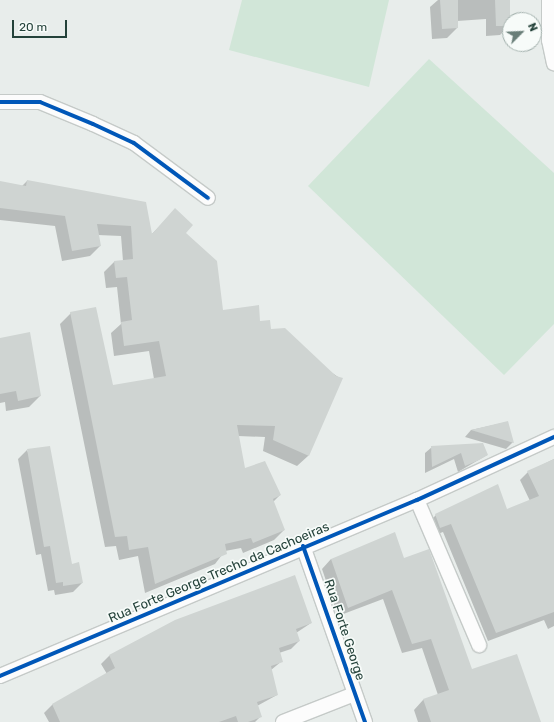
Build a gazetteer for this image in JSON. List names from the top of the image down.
{
  "streets": {
    "street": ["Rua Forte George Trecho da Cachoeiras", "Rua Forte George"]
  },
  "crossings": [
    ["Rua Forte George Trecho da Cachoeiras", "Rua Forte George"]
  ],
  "scale_bar": "20 m",
  "north": "top right"
}
